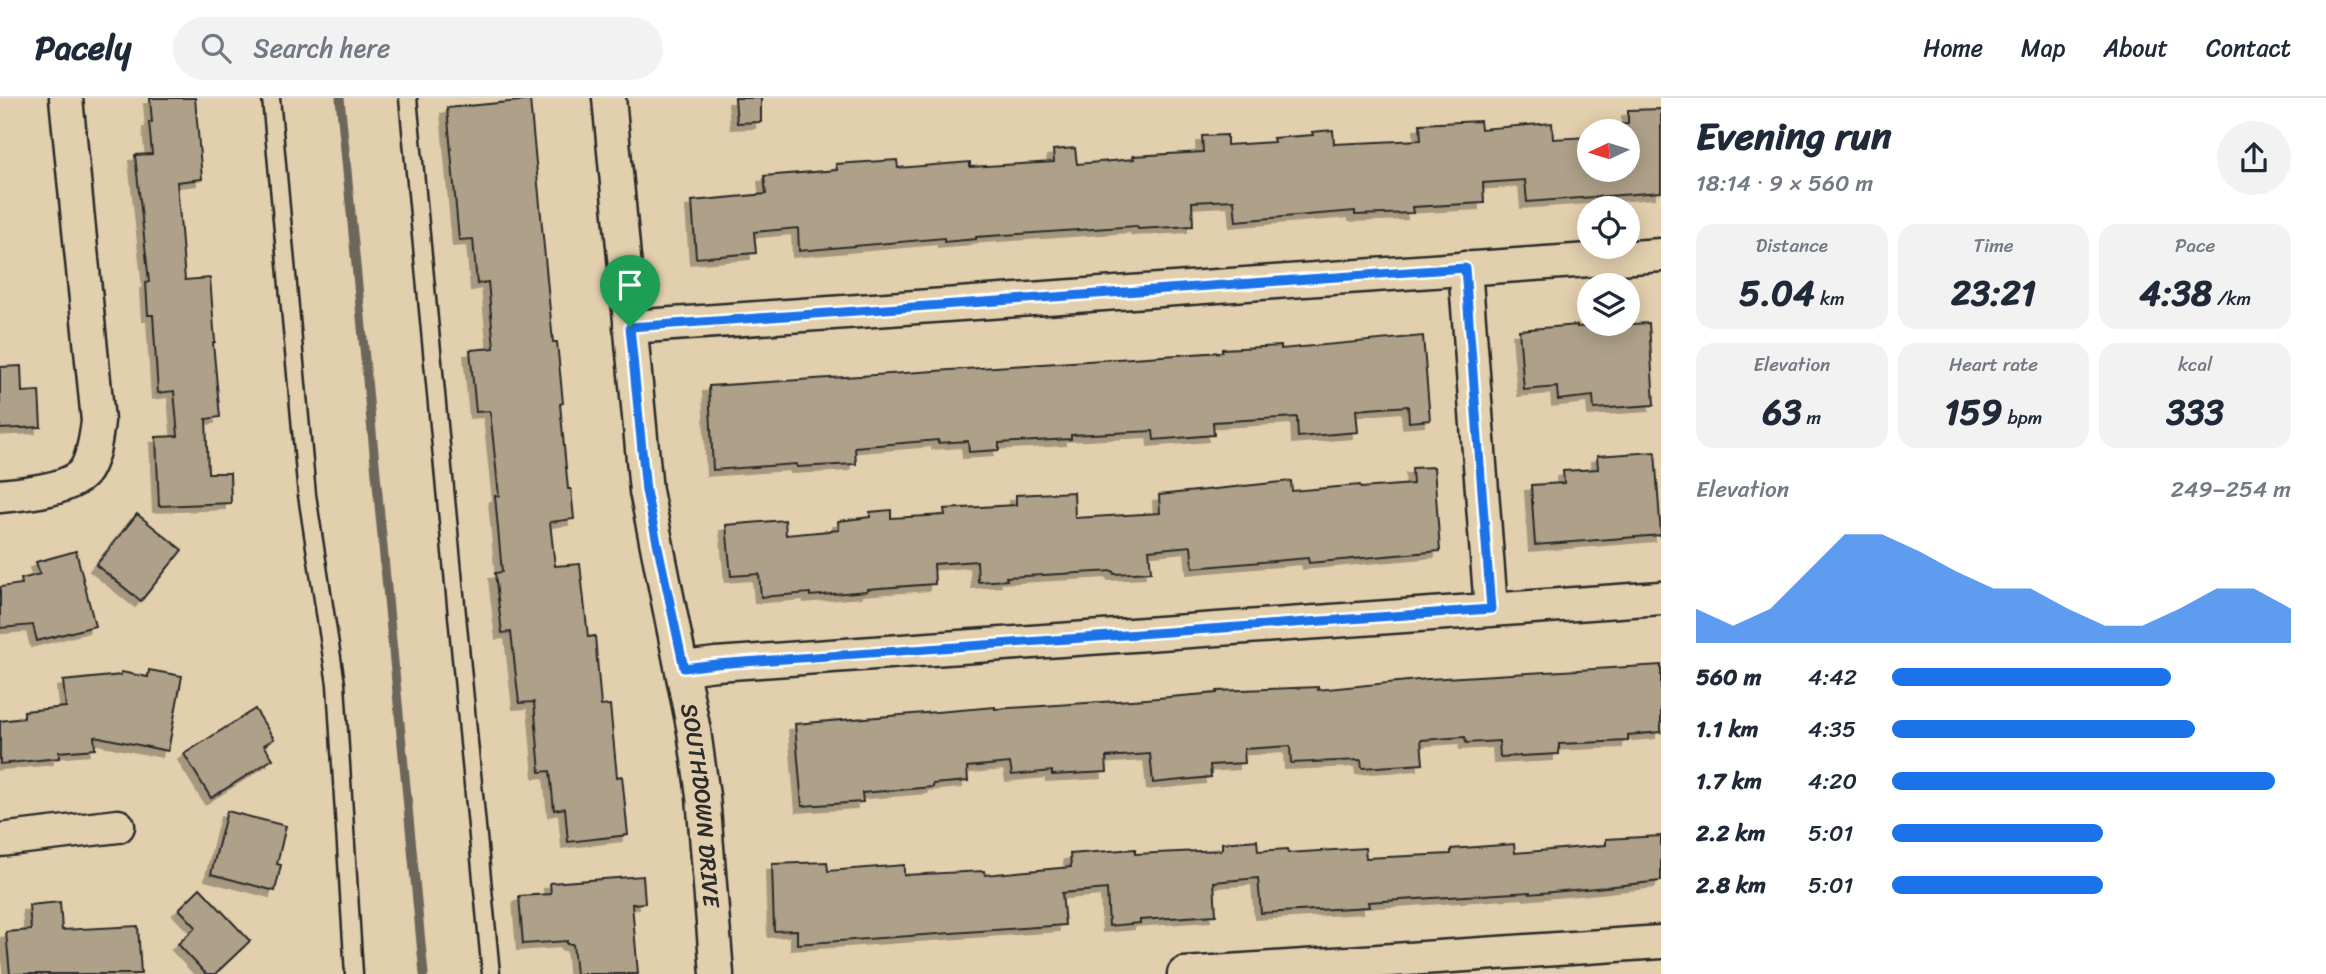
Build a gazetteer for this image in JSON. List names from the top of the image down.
{
  "streets": {
    "street": ["SOUTHDOWN DRIVE"]
  },
  "north": "left",
  "page": {
    "header": "Pacely",
    "search": "Search here",
    "nav": [
      "Home",
      "Map",
      "About",
      "Contact"
    ],
    "heading": ["Evening run", "18:14 · 9 × 560 m"],
    "stats": [
      ["Distance", "5.04 km"],
      ["Time", "23:21"],
      ["Pace", "4:38 /km"],
      ["Elevation", "63 m"],
      ["Heart rate", "159 bpm"],
      ["kcal", "333"]
    ],
    "chart": ["Elevation", "249–254 m"],
    "list": [
      {
        "name": "560 m",
        "note": "4:42"
      },
      {
        "name": "1.1 km",
        "note": "4:35"
      },
      {
        "name": "1.7 km",
        "note": "4:20"
      },
      {
        "name": "2.2 km",
        "note": "5:01"
      },
      {
        "name": "2.8 km",
        "note": "5:01"
      }
    ]
  }
}
